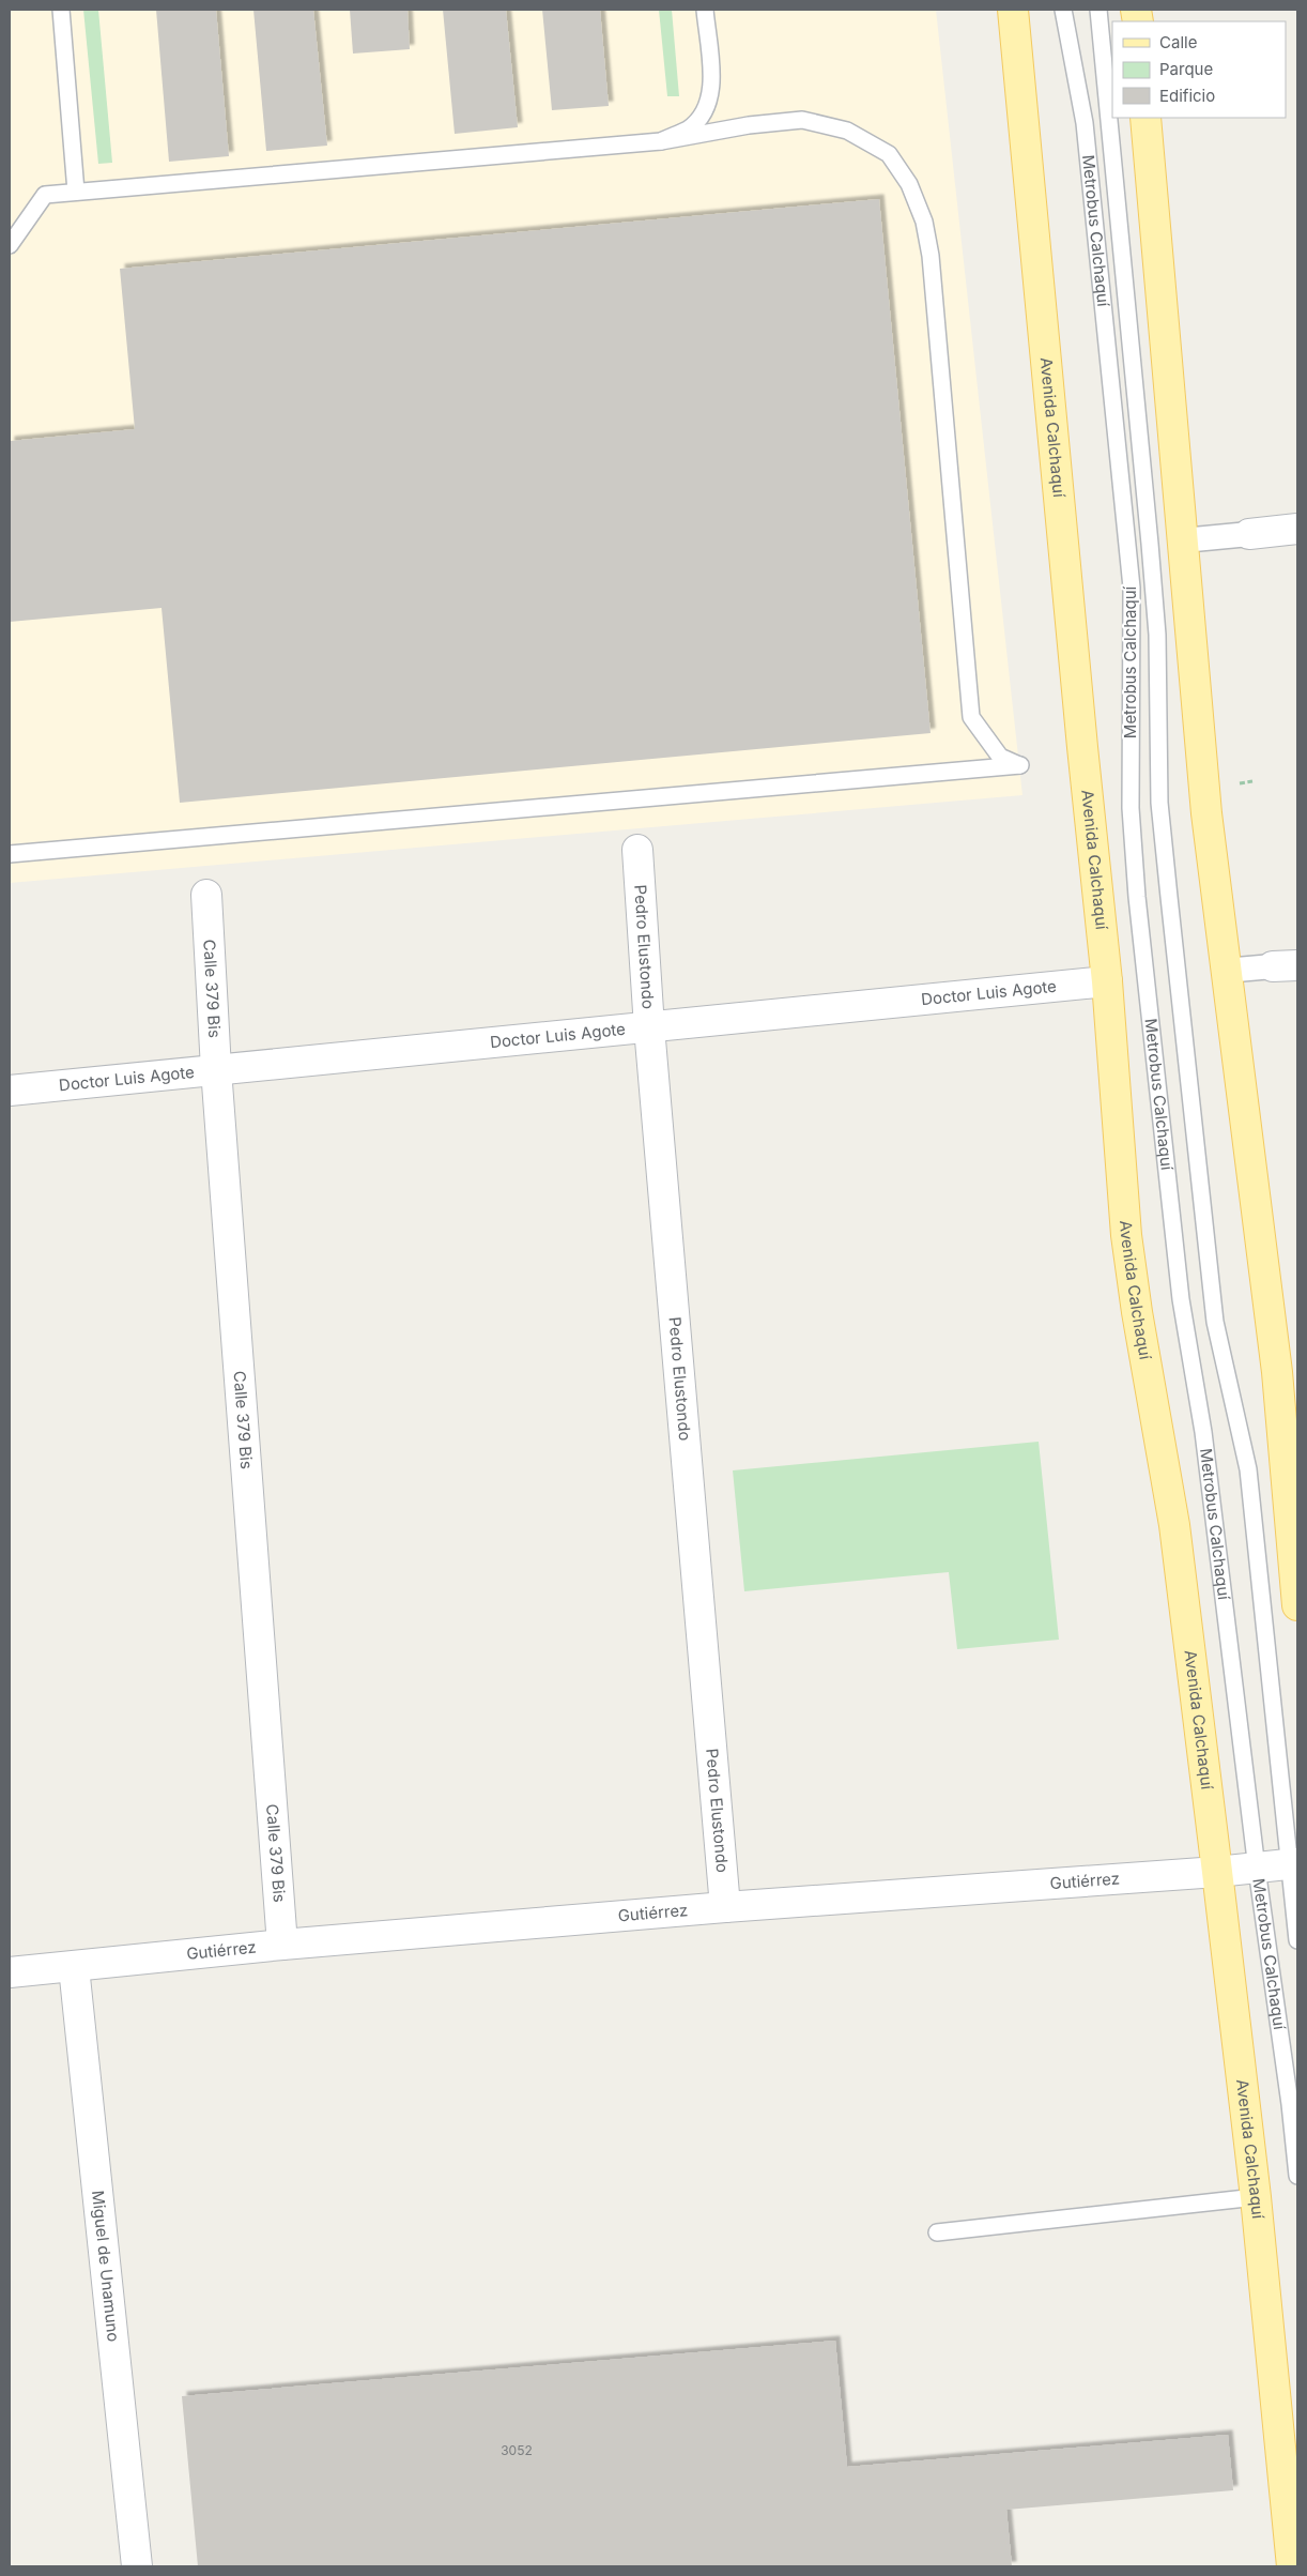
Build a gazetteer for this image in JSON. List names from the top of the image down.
{
  "streets": {
    "main road": ["Avenida Calchaquí"],
    "street": [
      "Pedro Elustondo",
      "Calle 379 Bis",
      "Doctor Luis Agote",
      "Gutiérrez",
      "Miguel de Unamuno"
    ],
    "lane": ["Metrobus Calchaquí"]
  },
  "crossings": [
    ["Metrobus Calchaquí", "Gutiérrez"],
    ["Avenida Calchaquí", "Doctor Luis Agote"],
    ["Avenida Calchaquí", "Gutiérrez"],
    ["Pedro Elustondo", "Doctor Luis Agote"],
    ["Pedro Elustondo", "Gutiérrez"],
    ["Calle 379 Bis", "Doctor Luis Agote"],
    ["Calle 379 Bis", "Gutiérrez"],
    ["Gutiérrez", "Miguel de Unamuno"]
  ],
  "house_numbers": ["3052"],
  "legend": ["Calle", "Parque", "Edificio"]
}
